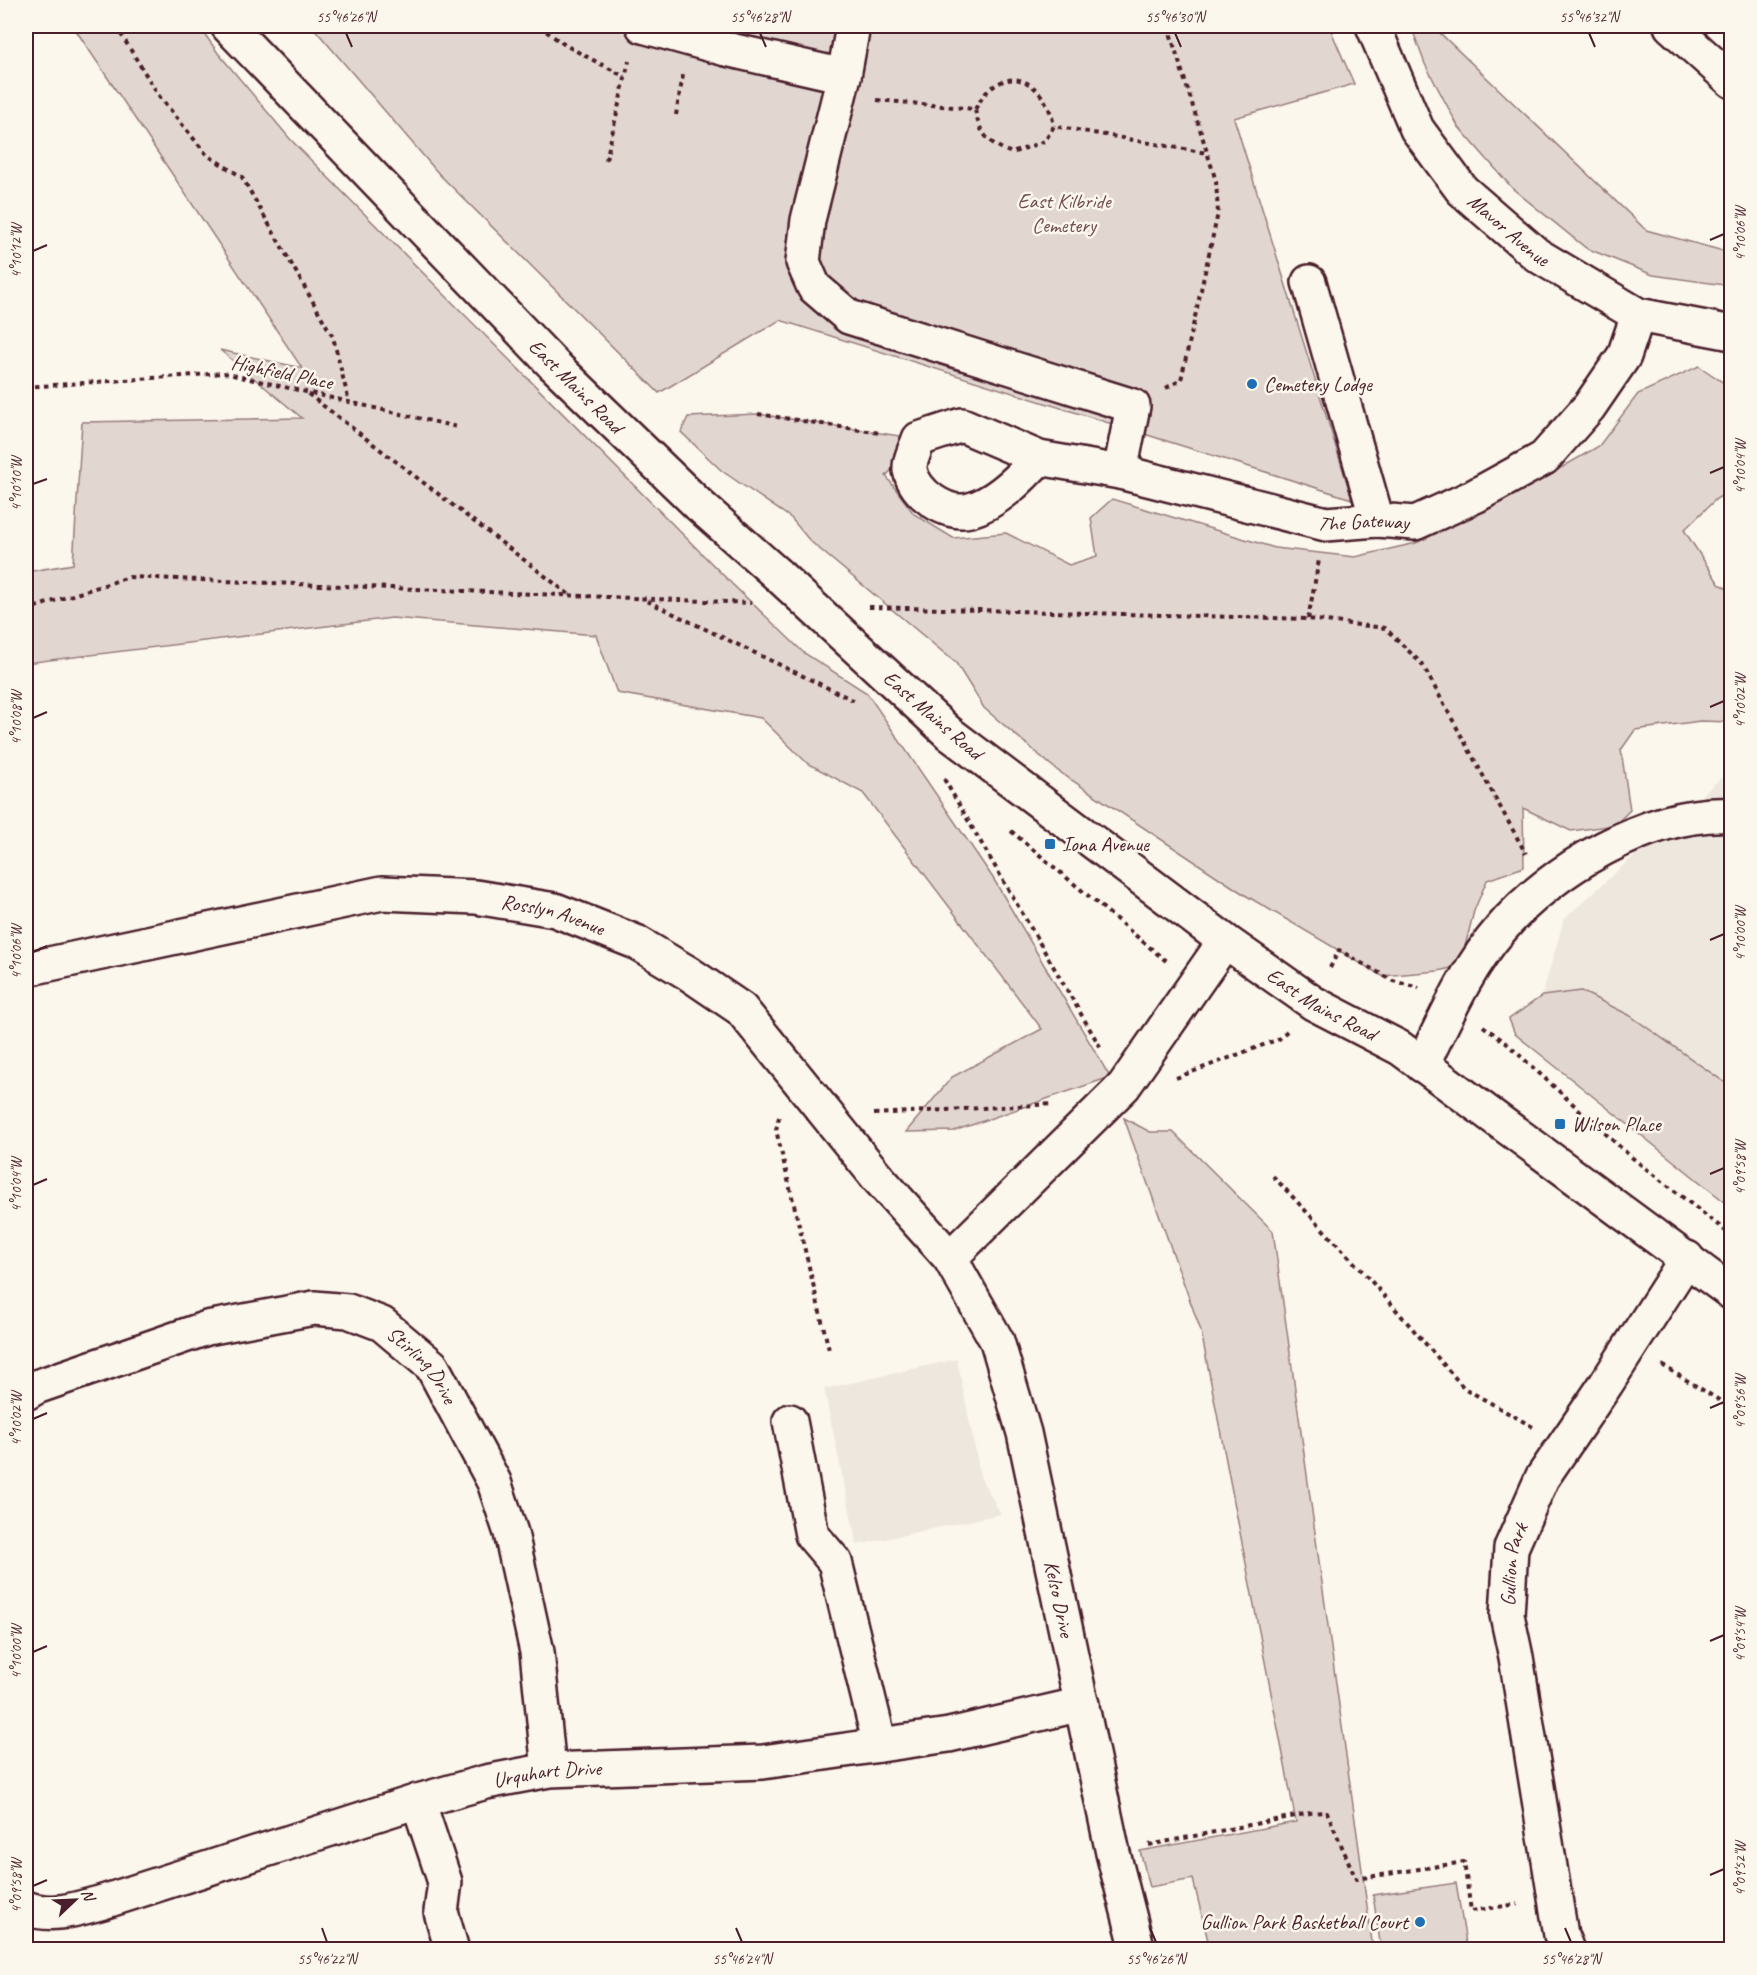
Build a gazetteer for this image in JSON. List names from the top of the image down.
{
  "streets": {
    "street": [
      "Mavor Avenue",
      "East Mains Road",
      "The Gateway",
      "Rosslyn Avenue",
      "Stirling Drive",
      "Gullion Park",
      "Kelso Drive",
      "Urquhart Drive"
    ],
    "path": ["Highfield Place"]
  },
  "crossings": [
    ["Mavor Avenue", "The Gateway"],
    ["East Mains Road", "Gullion Park"],
    ["Rosslyn Avenue", "Kelso Drive"],
    ["Stirling Drive", "Urquhart Drive"],
    ["Kelso Drive", "Urquhart Drive"]
  ],
  "parks": ["East Kilbride Cemetery"],
  "places": {
    "other": ["Cemetery Lodge", "Gullion Park Basketball Court"],
    "transit": ["Iona Avenue", "Wilson Place"]
  },
  "north": "top right",
  "coordinates": [
    "55°46'26\"N",
    "55°46'28\"N",
    "55°46'30\"N",
    "55°46'32\"N",
    "4°10'06\"W",
    "4°10'12\"W",
    "4°10'04\"W",
    "4°10'10\"W",
    "4°10'02\"W",
    "4°10'08\"W",
    "4°10'00\"W",
    "4°09'58\"W",
    "4°09'56\"W",
    "4°09'54\"W",
    "4°09'52\"W",
    "55°46'22\"N",
    "55°46'24\"N"
  ]
}
